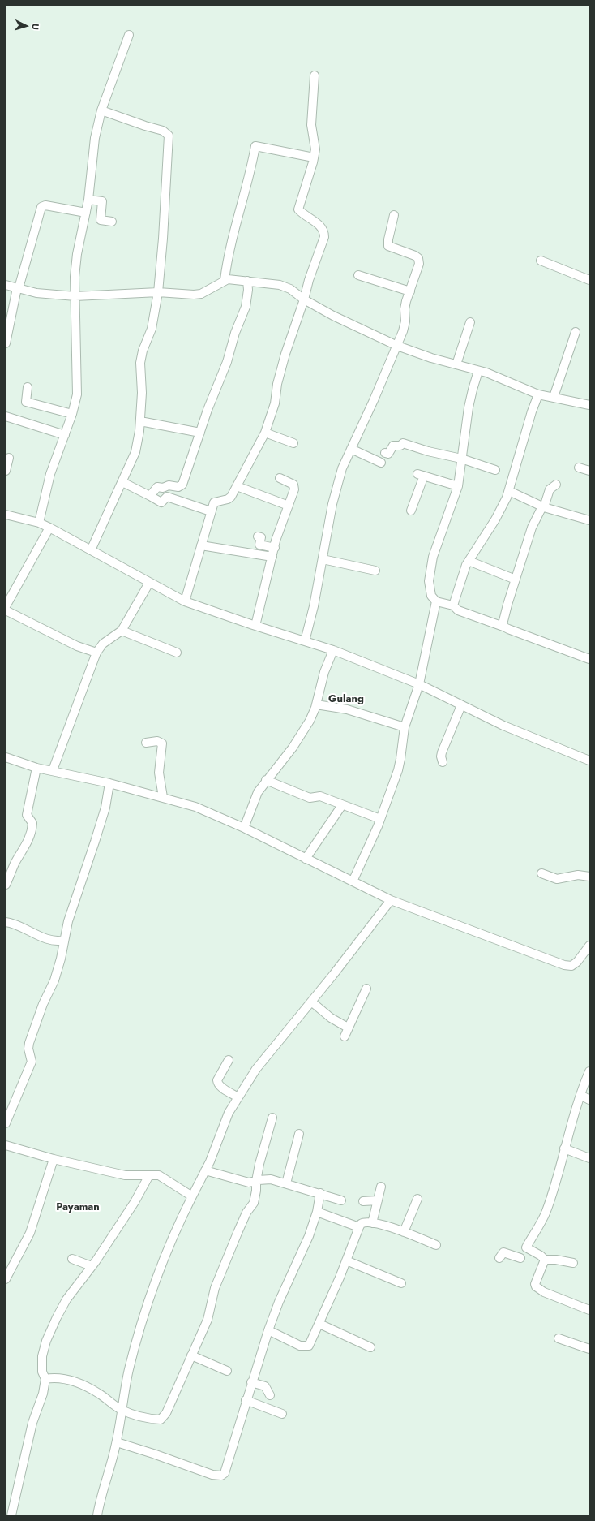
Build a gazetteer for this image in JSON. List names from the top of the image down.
{
  "districts": ["Gulang", "Payaman"],
  "north": "right"
}
